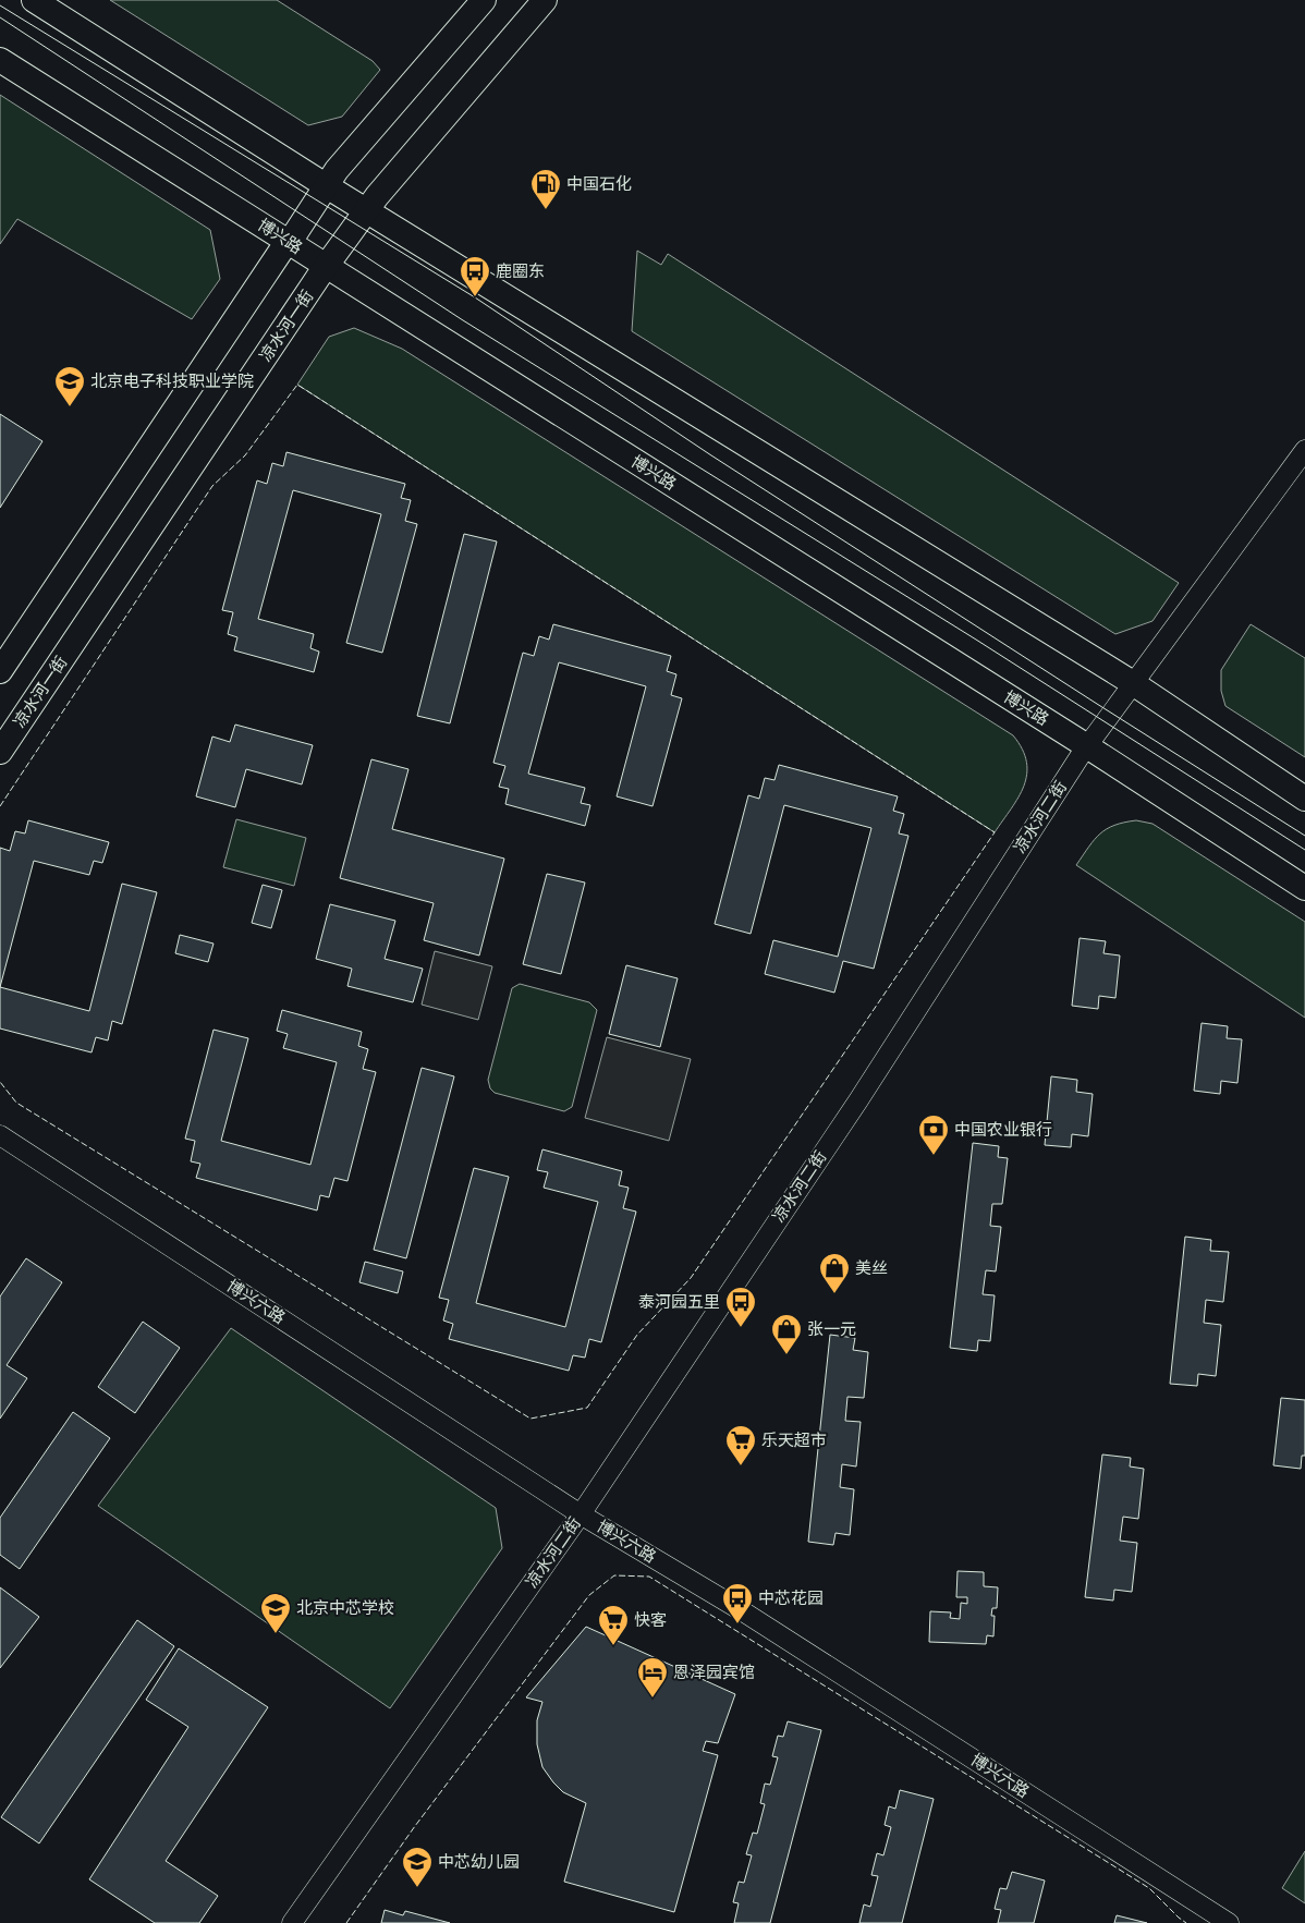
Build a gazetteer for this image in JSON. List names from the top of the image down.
{
  "streets": {
    "main road": ["博兴路", "凉水河一街"],
    "street": ["凉水河二街", "博兴六路"]
  },
  "crossings": [
    ["博兴路", "凉水河一街"],
    ["博兴路", "凉水河二街"],
    ["凉水河二街", "博兴六路"]
  ],
  "places": {
    "fuel station": ["中国石化"],
    "bus stop": ["鹿圈东", "泰河园五里", "中芯花园"],
    "school or university": ["北京电子科技职业学院", "北京中芯学校", "中芯幼儿园"],
    "bank": ["中国农业银行"],
    "shop": ["美丝", "张一元"],
    "supermarket": ["乐天超市", "快客"],
    "hotel": ["恩泽园宾馆"]
  }
}
